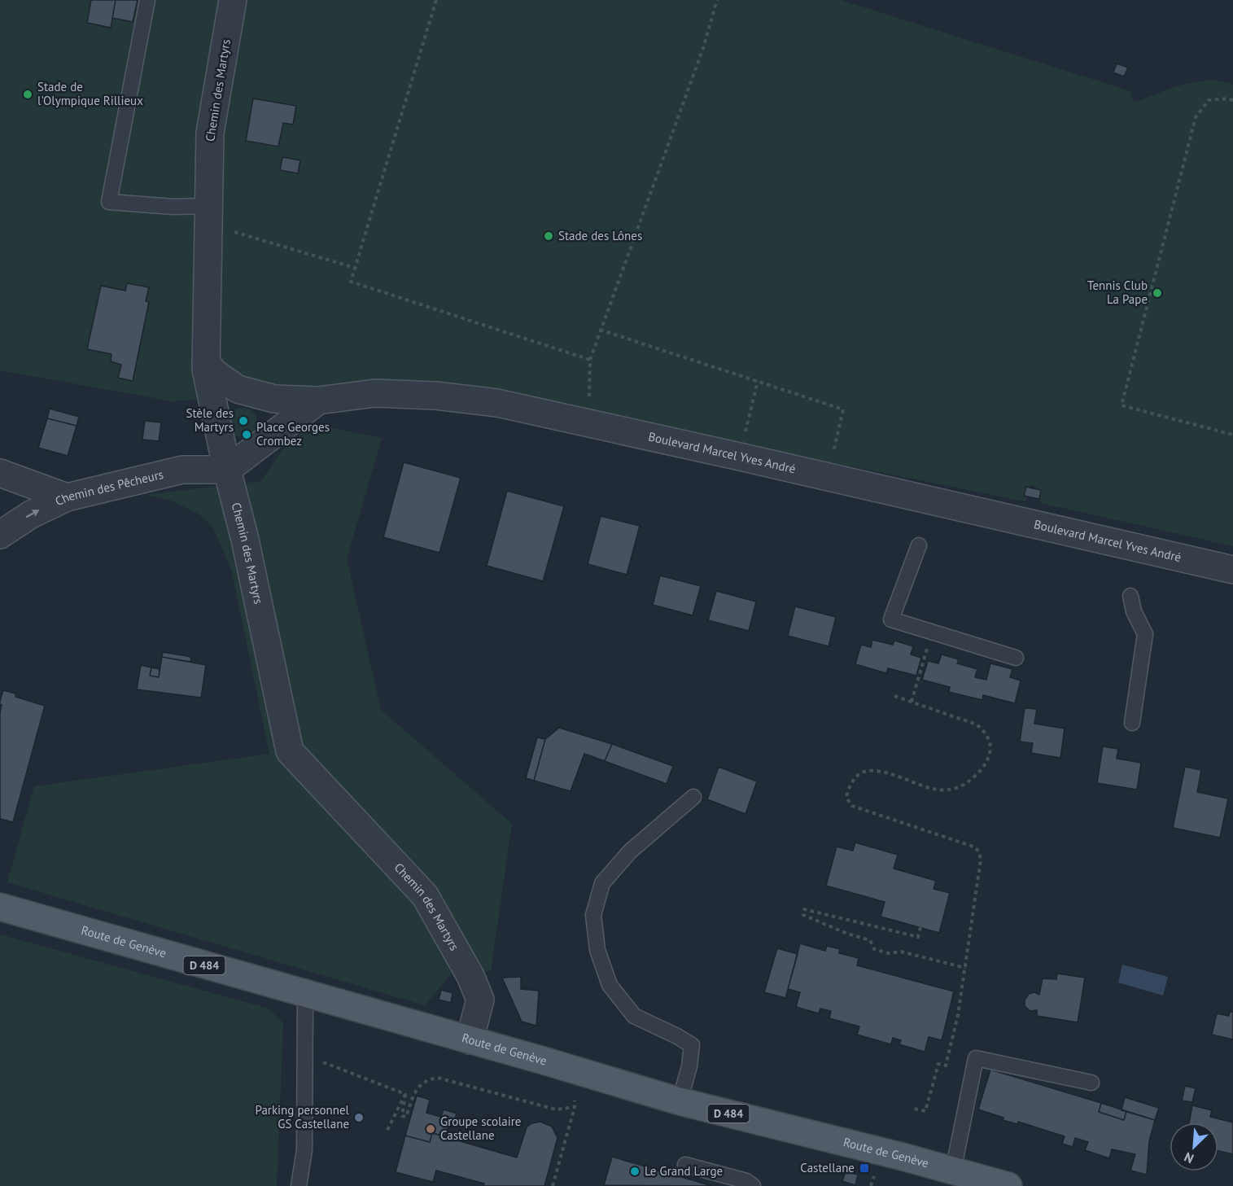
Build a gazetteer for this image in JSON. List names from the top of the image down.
{
  "streets": {
    "main road": ["Route de Genève", "D 484"],
    "street": ["Chemin des Martyrs", "Boulevard Marcel Yves André", "Chemin des Pêcheurs"]
  },
  "crossings": [
    ["Chemin des Martyrs", "Boulevard Marcel Yves André"],
    ["Chemin des Martyrs", "Chemin des Pêcheurs"],
    ["Chemin des Martyrs", "Route de Genève"],
    ["Boulevard Marcel Yves André", "Chemin des Pêcheurs"]
  ],
  "places": {
    "other": [
      "Stade de l'Olympique Rillieux",
      "Stade des Lônes",
      "Tennis Club La Pape",
      "Stèle des Martyrs",
      "Place Georges Crombez",
      "Parking personnel GS Castellane",
      "Groupe scolaire Castellane",
      "Le Grand Large"
    ],
    "transit": ["Castellane"]
  },
  "north": "bottom left"
}
